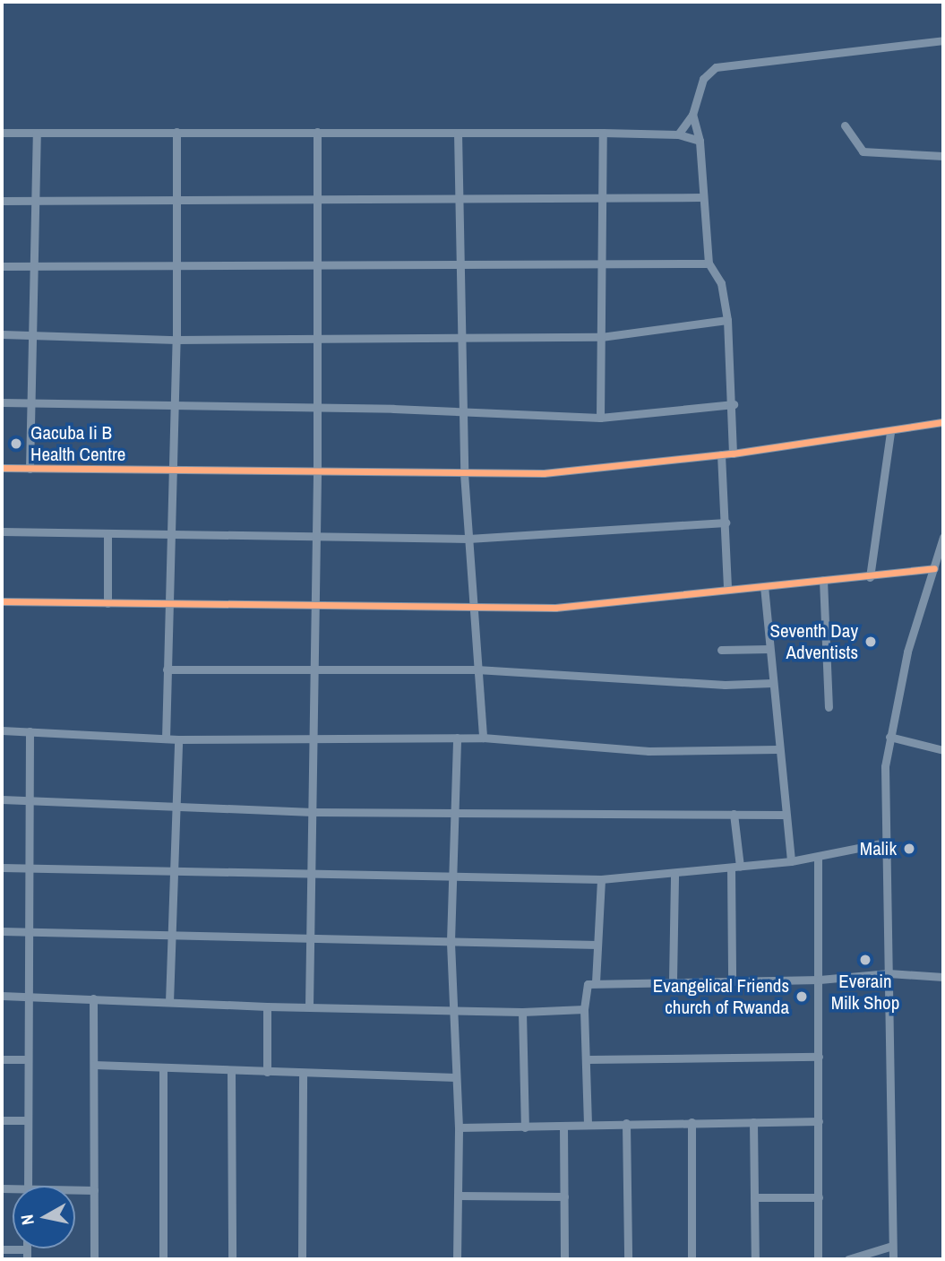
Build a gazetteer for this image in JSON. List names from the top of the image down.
{
  "places": [
    "Gacuba Ii B Health Centre",
    "Seventh Day Adventists",
    "Malik",
    "Everain Milk Shop",
    "Evangelical Friends church of Rwanda"
  ],
  "north": "left"
}
